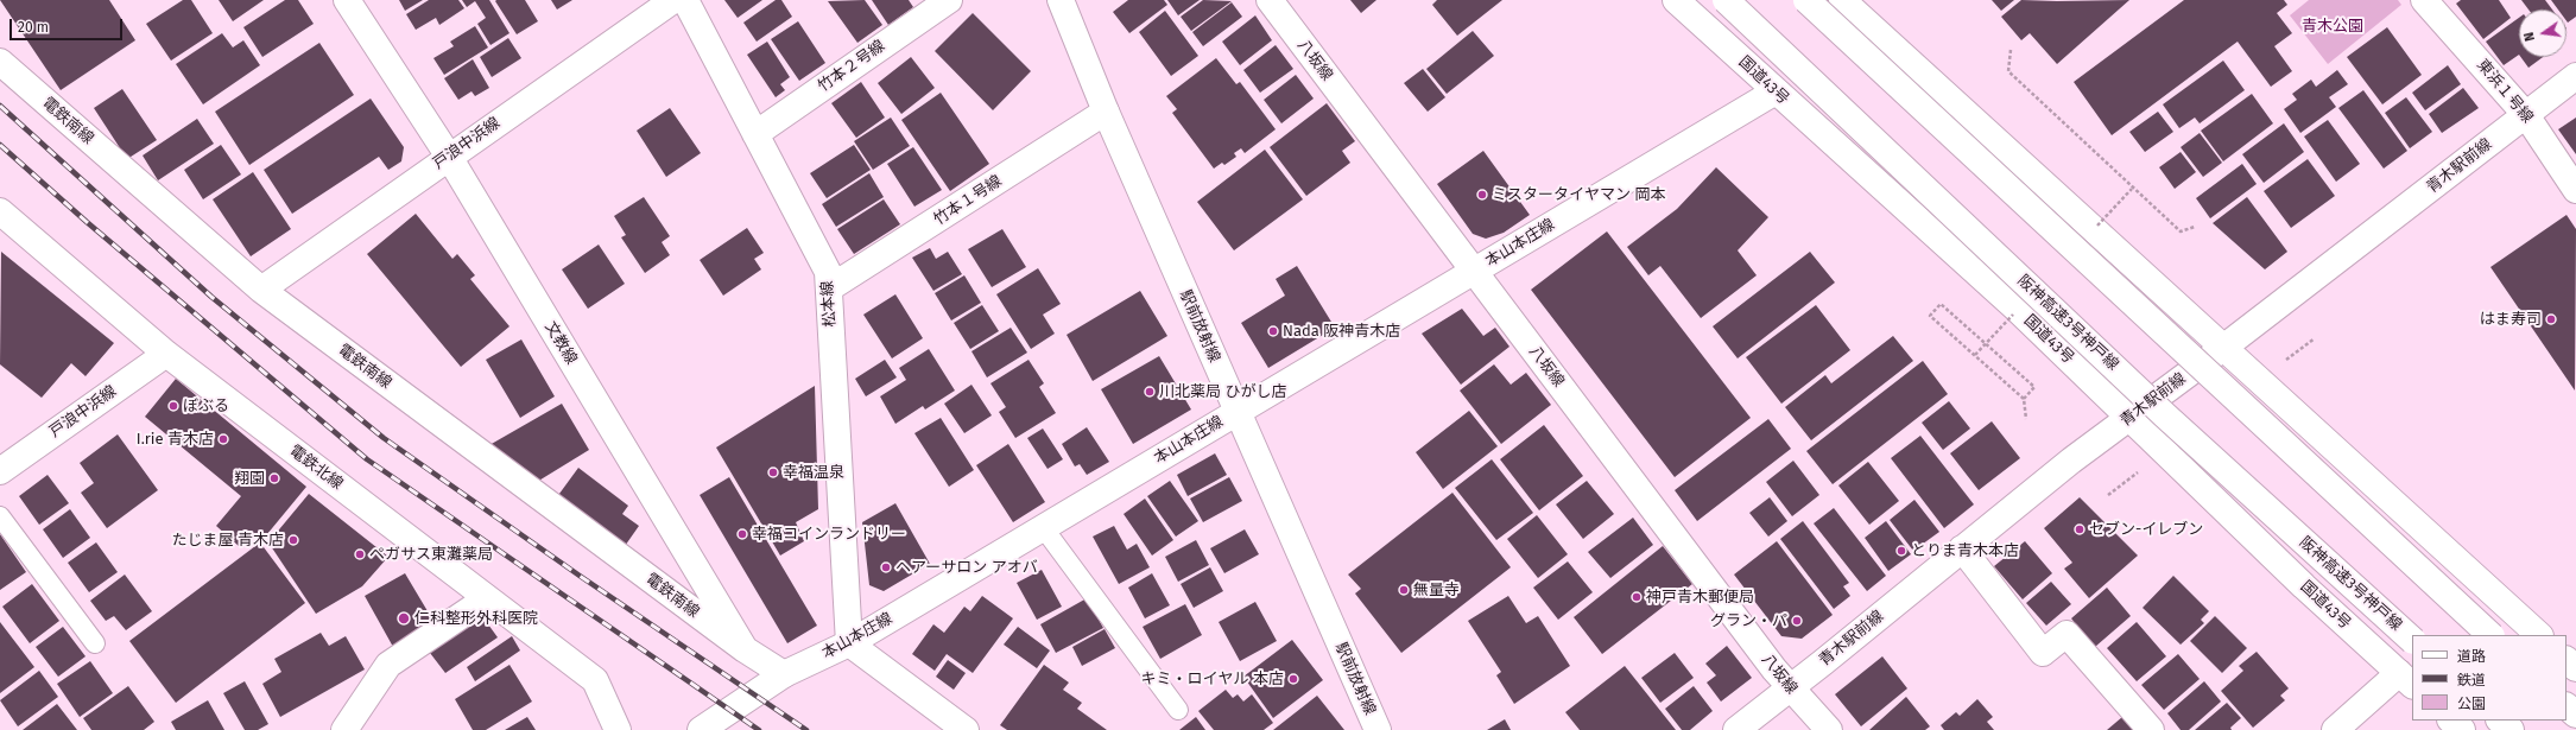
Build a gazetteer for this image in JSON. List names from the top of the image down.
{
  "streets": {
    "main road": [
      "八坂線",
      "竹本２号線",
      "国道43号",
      "東浜１号線",
      "電鉄南線",
      "戸浪中浜線",
      "青木駅前線",
      "竹本１号線",
      "本山本庄線",
      "松本線",
      "阪神高速3号神戸線",
      "駅前放射線",
      "文教線",
      "電鉄北線"
    ]
  },
  "crossings": [
    ["八坂線", "青木駅前線"],
    ["八坂線", "本山本庄線"],
    ["竹本２号線", "松本線"],
    ["国道43号", "青木駅前線"],
    ["国道43号", "本山本庄線"],
    ["東浜１号線", "青木駅前線"],
    ["電鉄南線", "戸浪中浜線"],
    ["電鉄南線", "文教線"],
    ["戸浪中浜線", "文教線"],
    ["戸浪中浜線", "電鉄北線"],
    ["竹本１号線", "松本線"],
    ["竹本１号線", "駅前放射線"],
    ["本山本庄線", "松本線"],
    ["本山本庄線", "駅前放射線"],
    ["本山本庄線", "文教線"]
  ],
  "parks": ["青木公園"],
  "places": [
    "ミスタータイヤマン 岡本",
    "はま寿司",
    "Nada 阪神青木店",
    "川北薬局 ひがし店",
    "ぼぶる",
    "I.rie 青木店",
    "幸福温泉",
    "翔園",
    "セブン-イレブン",
    "幸福コインランドリー",
    "たじま屋 青木店",
    "とりま青木本店",
    "ペガサス東灘薬局",
    "ヘアーサロン アオバ",
    "無量寺",
    "神戸青木郵便局",
    "仁科整形外科医院",
    "グラン・パ",
    "キミ・ロイヤル 本店"
  ],
  "legend": ["道路", "鉄道", "公園"],
  "scale_bar": "20 m",
  "north": "left"
}
